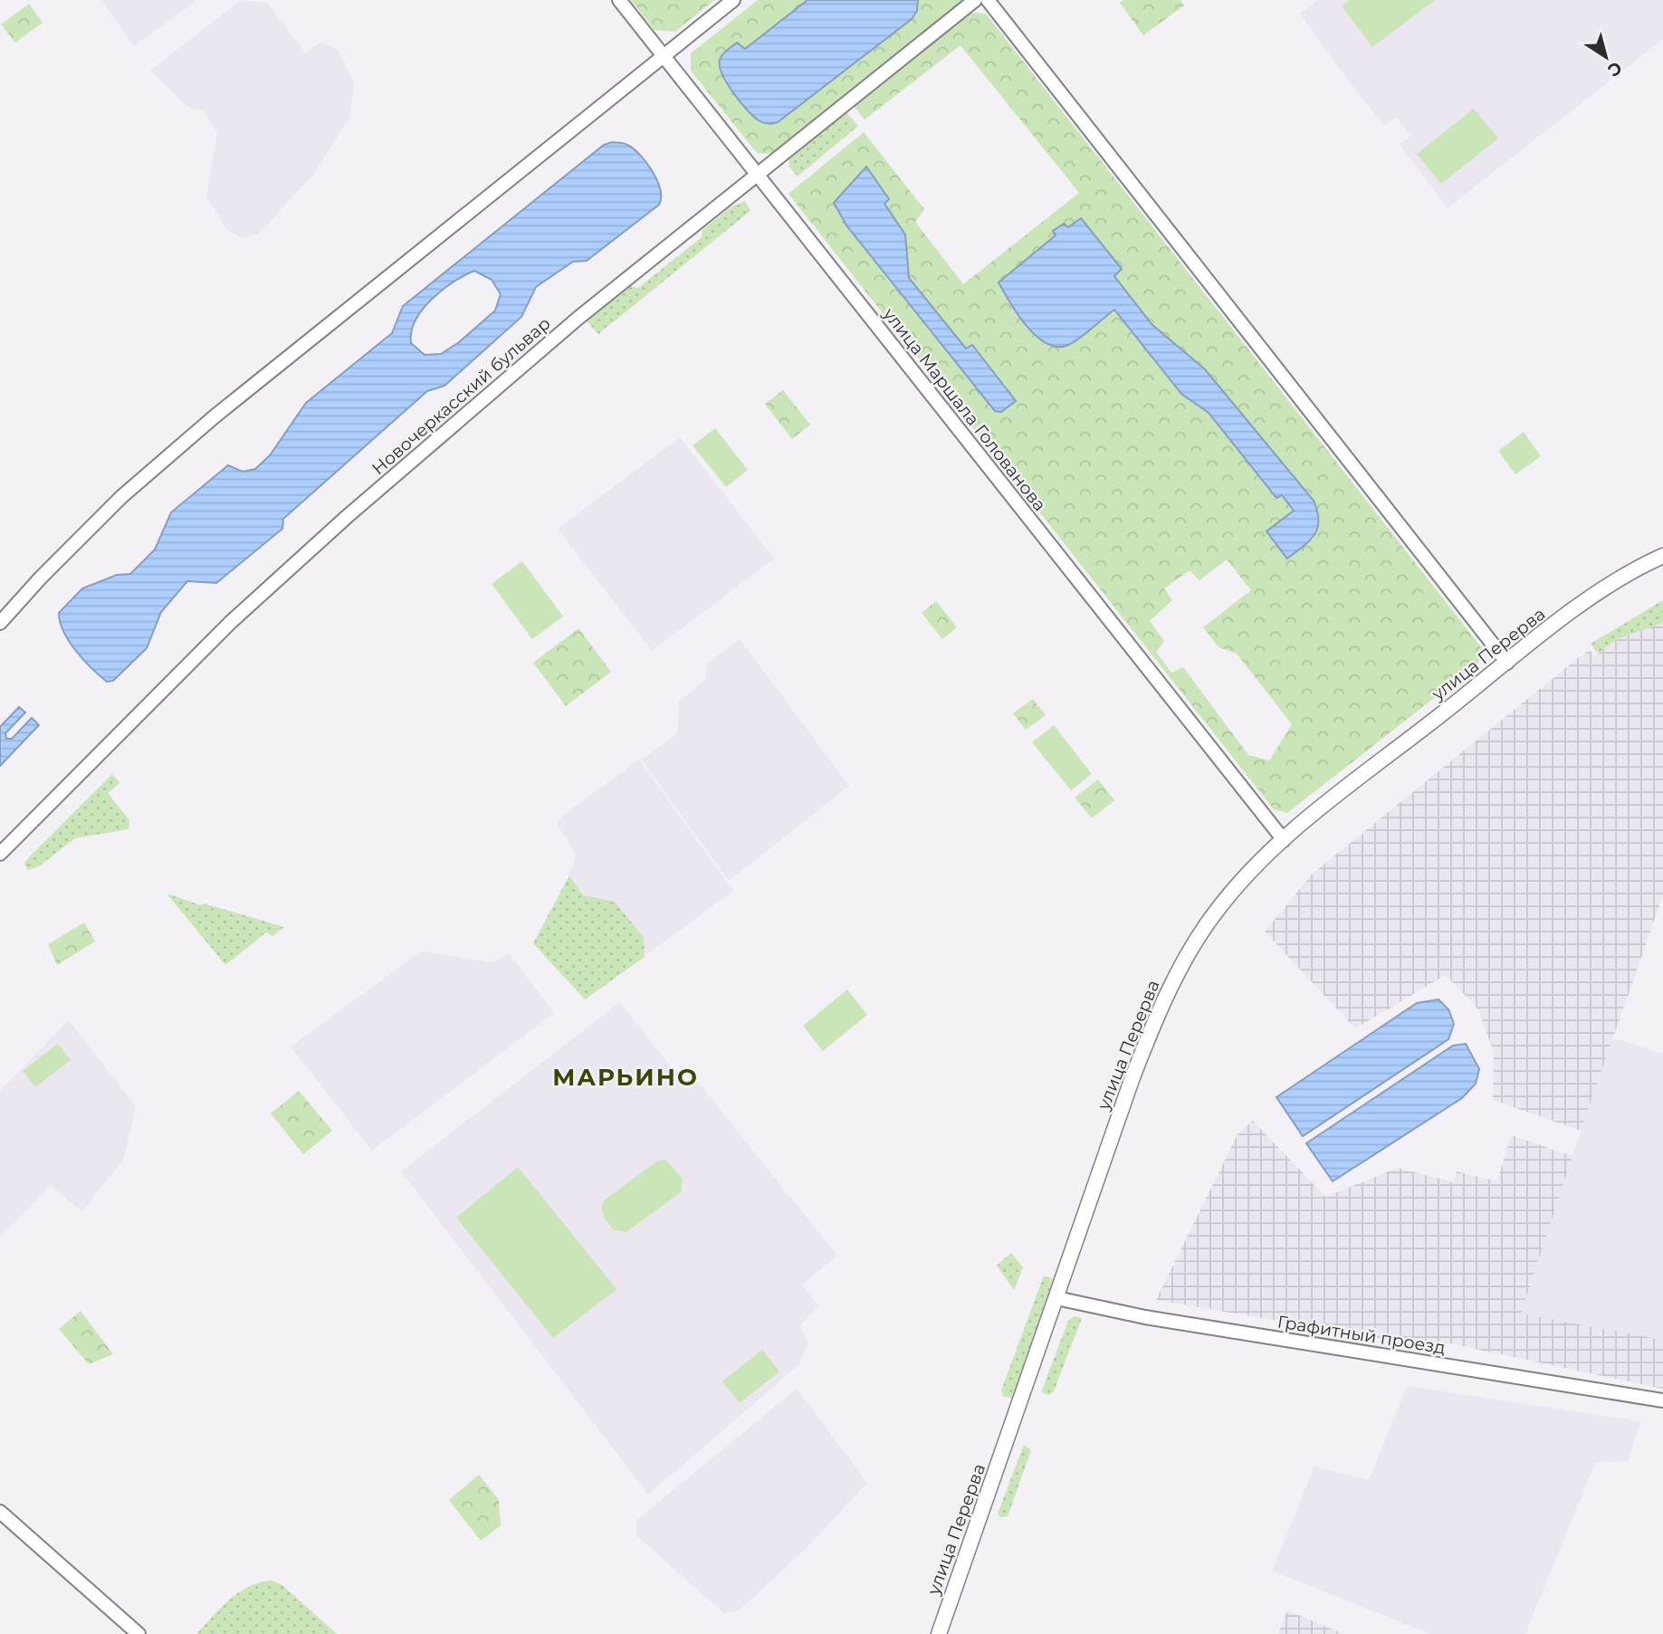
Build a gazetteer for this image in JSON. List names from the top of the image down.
{
  "streets": {
    "main road": ["улица Перерва"],
    "street": ["Новочеркасский бульвар", "улица Маршала Голованова", "Графитный проезд"]
  },
  "crossings": [
    ["Новочеркасский бульвар", "улица Маршала Голованова"],
    ["улица Маршала Голованова", "улица Перерва"],
    ["улица Перерва", "Графитный проезд"]
  ],
  "districts": ["МАРЬИНО"],
  "north": "bottom right"
}
